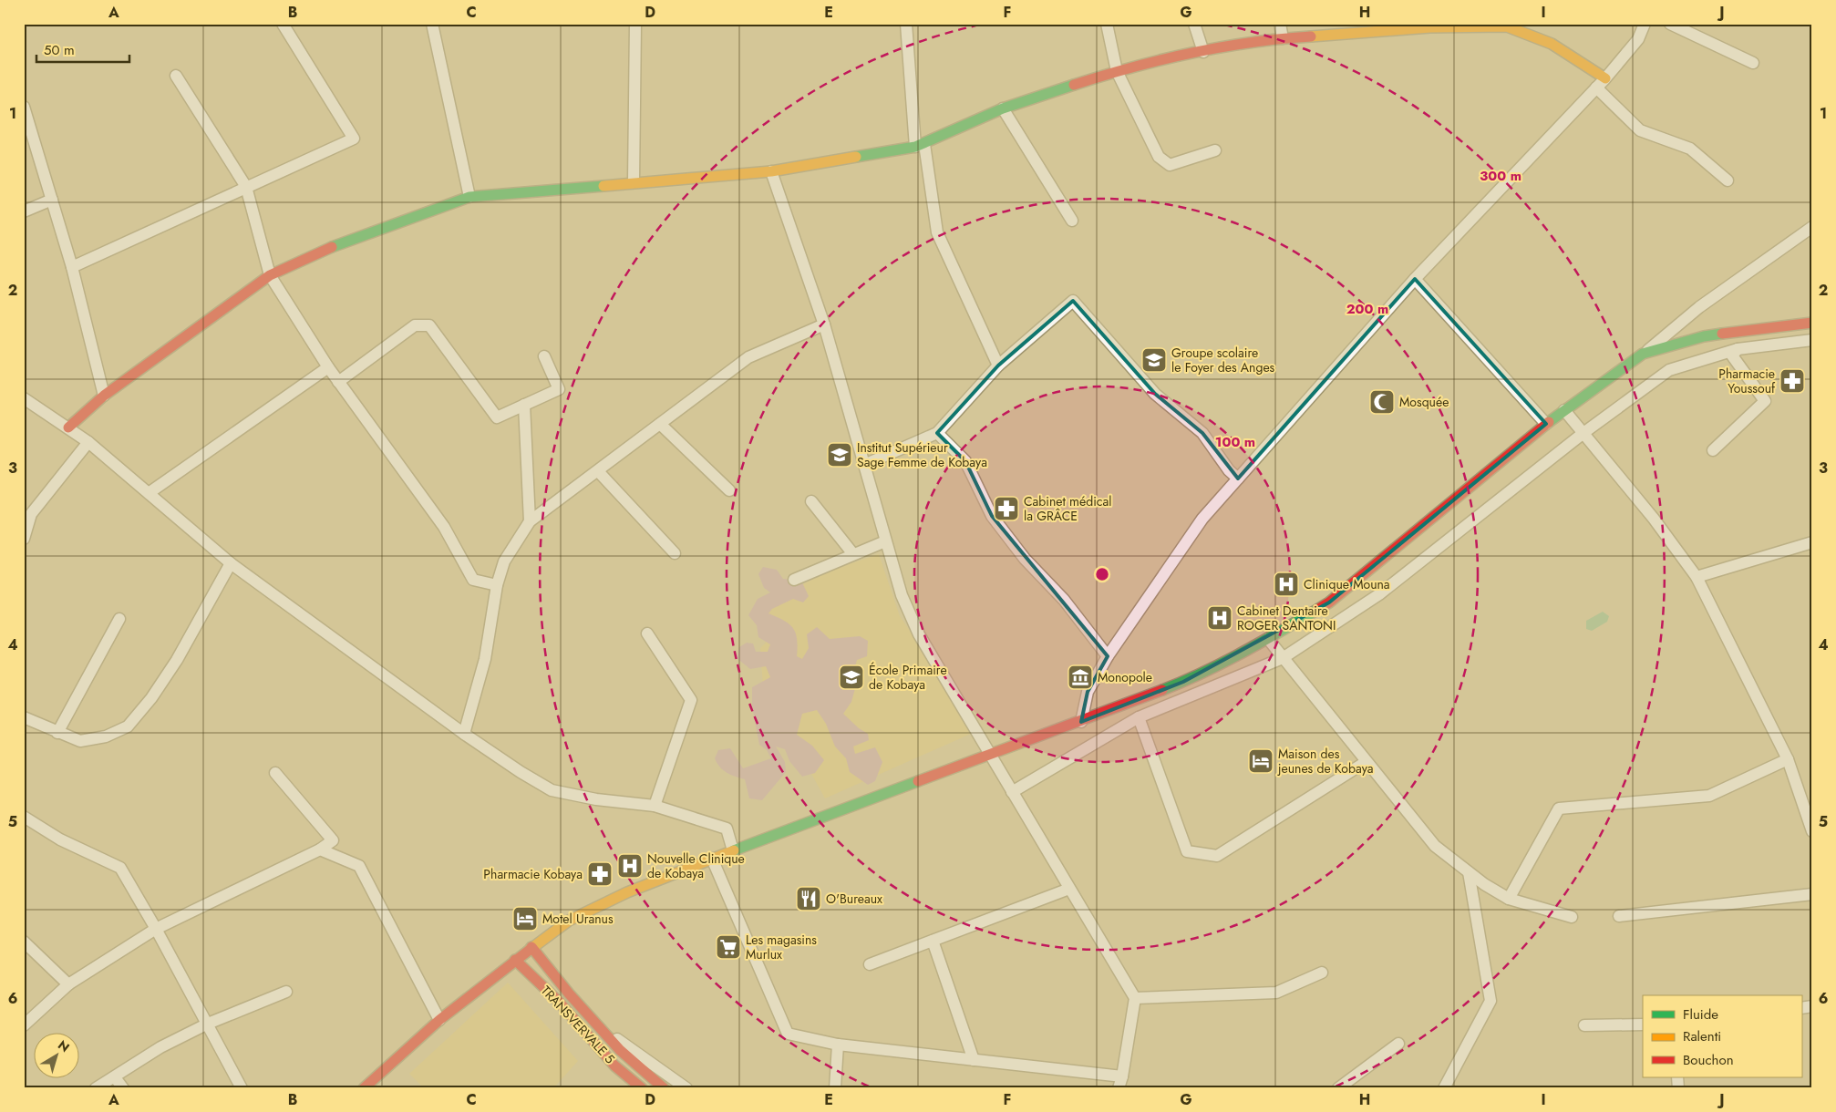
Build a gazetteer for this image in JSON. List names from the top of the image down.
{
  "streets": {
    "main road": ["TRANSVERVALE 5"]
  },
  "places": {
    "school or university": ["Groupe scolaire le Foyer des Anges", "Institut Supérieur Sage Femme de Kobaya", "École Primaire de Kobaya"],
    "pharmacy": ["Pharmacie Youssouf", "Cabinet médical la GRÂCE", "Pharmacie Kobaya"],
    "mosque": ["Mosquée"],
    "hospital": ["Clinique Mouna", "Cabinet Dentaire ROGER SANTONI", "Nouvelle Clinique de Kobaya"],
    "museum": ["Monopole"],
    "hotel": ["Maison des jeunes de Kobaya", "Motel Uranus"],
    "restaurant": ["O'Bureaux"],
    "supermarket": ["Les magasins Murlux"]
  },
  "legend": ["Fluide", "Ralenti", "Bouchon"],
  "scale_bar": "50 m",
  "north": "top right",
  "grid": {
    "columns": [
      "A",
      "B",
      "C",
      "D",
      "E",
      "F",
      "G",
      "H",
      "I",
      "J"
    ],
    "rows": [
      "1",
      "2",
      "3",
      "4",
      "5",
      "6"
    ]
  },
  "rings": ["300 m", "200 m", "100 m"]
}
